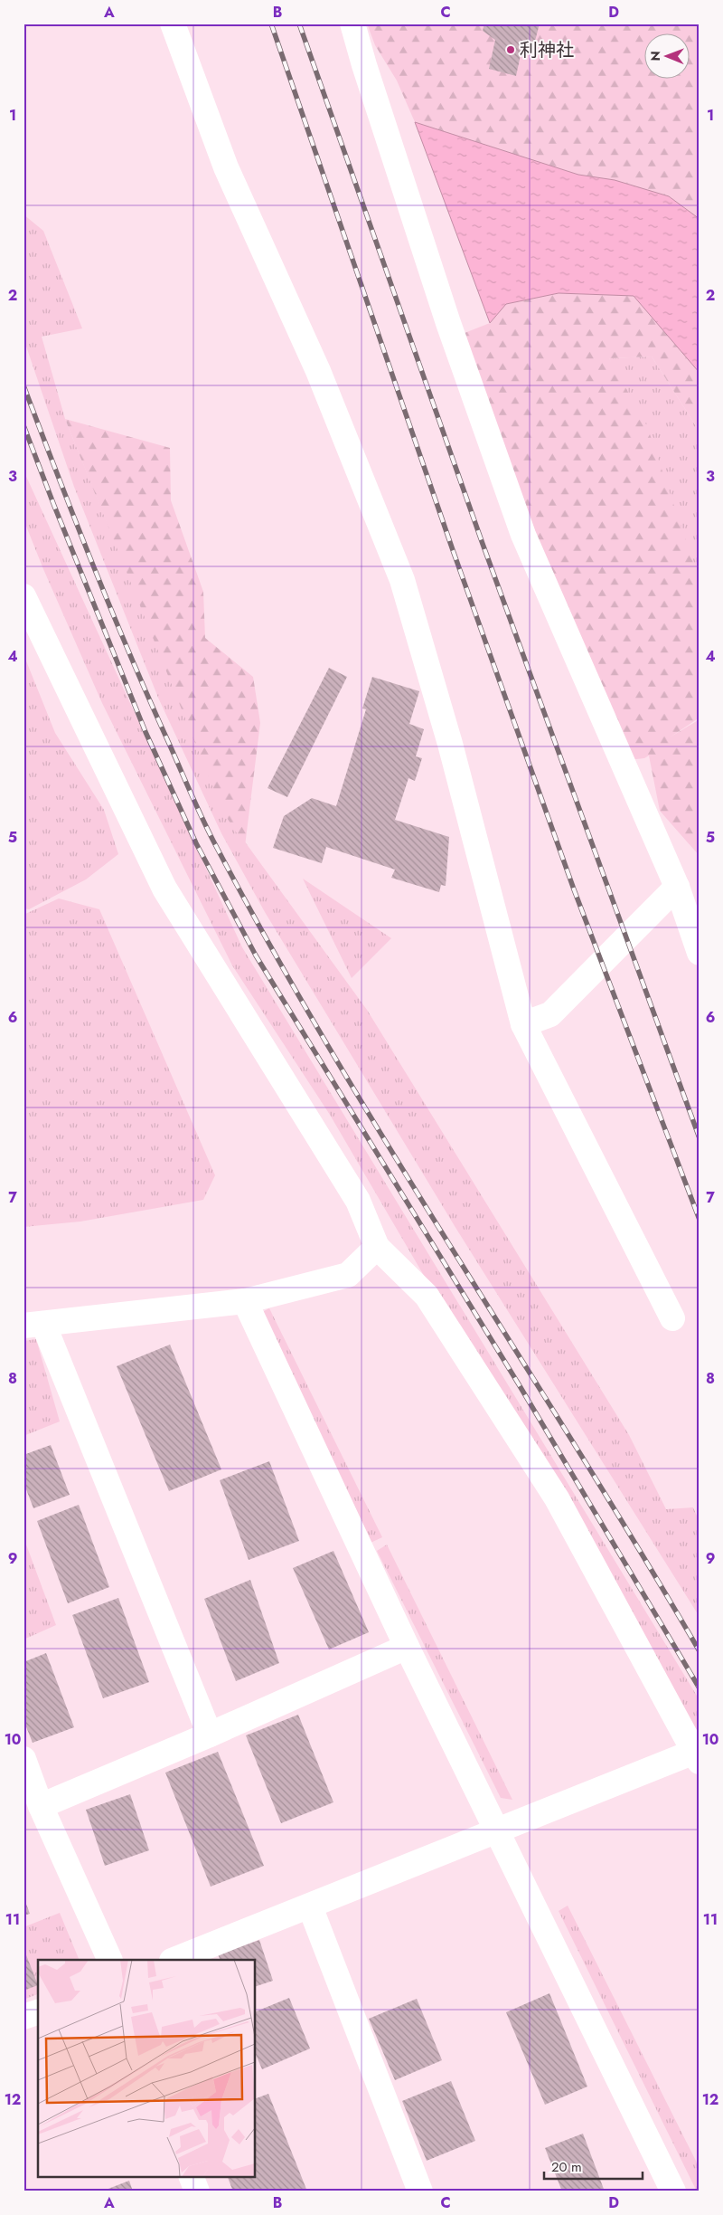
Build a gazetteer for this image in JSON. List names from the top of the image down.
{
  "places": ["利神社"],
  "scale_bar": "20 m",
  "north": "left",
  "grid": {
    "columns": [
      "A",
      "B",
      "C",
      "D"
    ],
    "rows": [
      "1",
      "2",
      "3",
      "4",
      "5",
      "6",
      "7",
      "8",
      "9",
      "10",
      "11",
      "12"
    ]
  }
}
